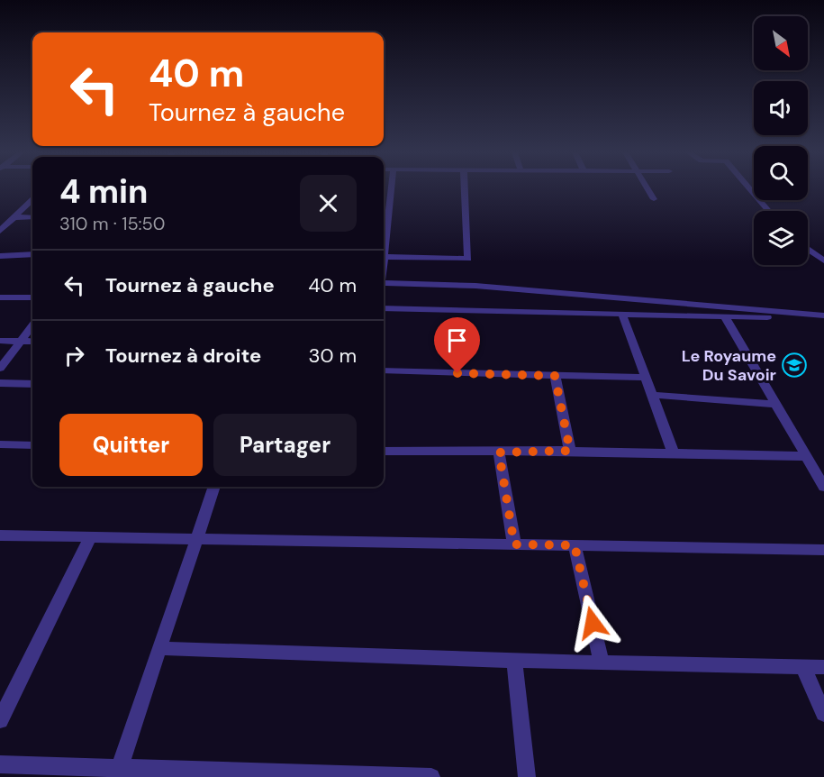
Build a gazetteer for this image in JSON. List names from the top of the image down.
{
  "places": {
    "school or university": ["Le Royaume Du Savoir"]
  },
  "north": "bottom right",
  "page": {
    "turn": ["40 m", "Tournez à gauche"],
    "heading": ["4 min", "310 m · 15:50"],
    "list": [
      {
        "name": "Tournez à gauche",
        "value": "40 m"
      },
      {
        "name": "Tournez à droite",
        "value": "30 m"
      }
    ],
    "buttons": ["Quitter", "Partager"]
  }
}
